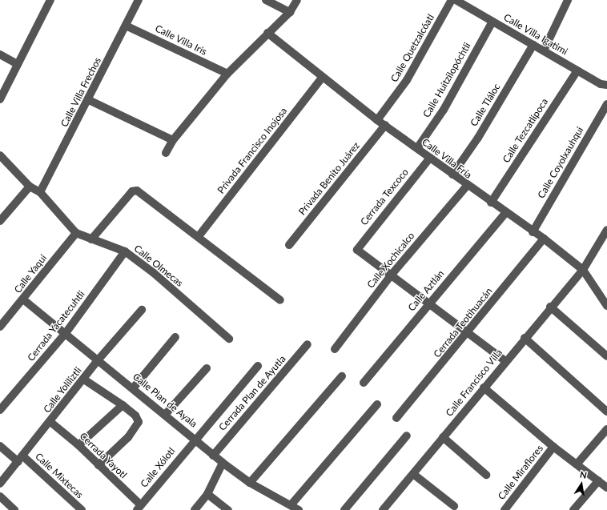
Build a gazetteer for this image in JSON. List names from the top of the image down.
{
  "streets": {
    "street": [
      "Calle Villa Igatimi",
      "Calle Villa Iris",
      "Calle Quetzalcóatl",
      "Calle Huitzilopóchtli",
      "Calle Villa Frechos",
      "Calle Tláloc",
      "Calle Tezcatlipoca",
      "Privada Francisco Inojosa",
      "Calle Villa Fría",
      "Calle Coyolxauhqui",
      "Privada Benito Juárez",
      "Cerrada Texcoco",
      "Calle Xochicalco",
      "Calle Olmecas",
      "Calle Yaqui",
      "Calle Aztlán",
      "Cerrada Teotihuacán",
      "Cerrada Yacatecuhtli",
      "Calle Francisco Villa",
      "Calle Yoliliztli",
      "Cerrada Plan de Ayutla",
      "Calle Plan de Ayala",
      "Cerrada Yayotl",
      "Calle Xólotl",
      "Calle Miraflores",
      "Calle Mixtecas"
    ]
  },
  "crossings": [
    ["Calle Villa Igatimi", "Calle Huitzilopóchtli"],
    ["Calle Villa Igatimi", "Calle Tláloc"],
    ["Calle Villa Igatimi", "Calle Tezcatlipoca"],
    ["Calle Villa Iris", "Calle Villa Frechos"],
    ["Calle Quetzalcóatl", "Calle Villa Fría"],
    ["Calle Huitzilopóchtli", "Calle Villa Fría"],
    ["Calle Villa Frechos", "Calle Olmecas"],
    ["Calle Tláloc", "Calle Villa Fría"],
    ["Calle Tezcatlipoca", "Calle Villa Fría"],
    ["Privada Francisco Inojosa", "Calle Villa Fría"],
    ["Calle Villa Fría", "Calle Coyolxauhqui"],
    ["Calle Villa Fría", "Privada Benito Juárez"],
    ["Calle Villa Fría", "Cerrada Texcoco"],
    ["Calle Villa Fría", "Calle Xochicalco"],
    ["Calle Villa Fría", "Calle Aztlán"],
    ["Calle Villa Fría", "Cerrada Teotihuacán"],
    ["Calle Villa Fría", "Calle Francisco Villa"],
    ["Cerrada Texcoco", "Calle Xochicalco"],
    ["Calle Olmecas", "Calle Yaqui"],
    ["Calle Olmecas", "Cerrada Yacatecuhtli"],
    ["Calle Yaqui", "Calle Plan de Ayala"],
    ["Cerrada Yacatecuhtli", "Calle Plan de Ayala"],
    ["Calle Yoliliztli", "Calle Plan de Ayala"],
    ["Calle Yoliliztli", "Cerrada Yayotl"],
    ["Calle Yoliliztli", "Calle Mixtecas"],
    ["Cerrada Plan de Ayutla", "Calle Plan de Ayala"],
    ["Calle Plan de Ayala", "Calle Xólotl"],
    ["Cerrada Yayotl", "Calle Xólotl"]
  ],
  "north": "top"
}
